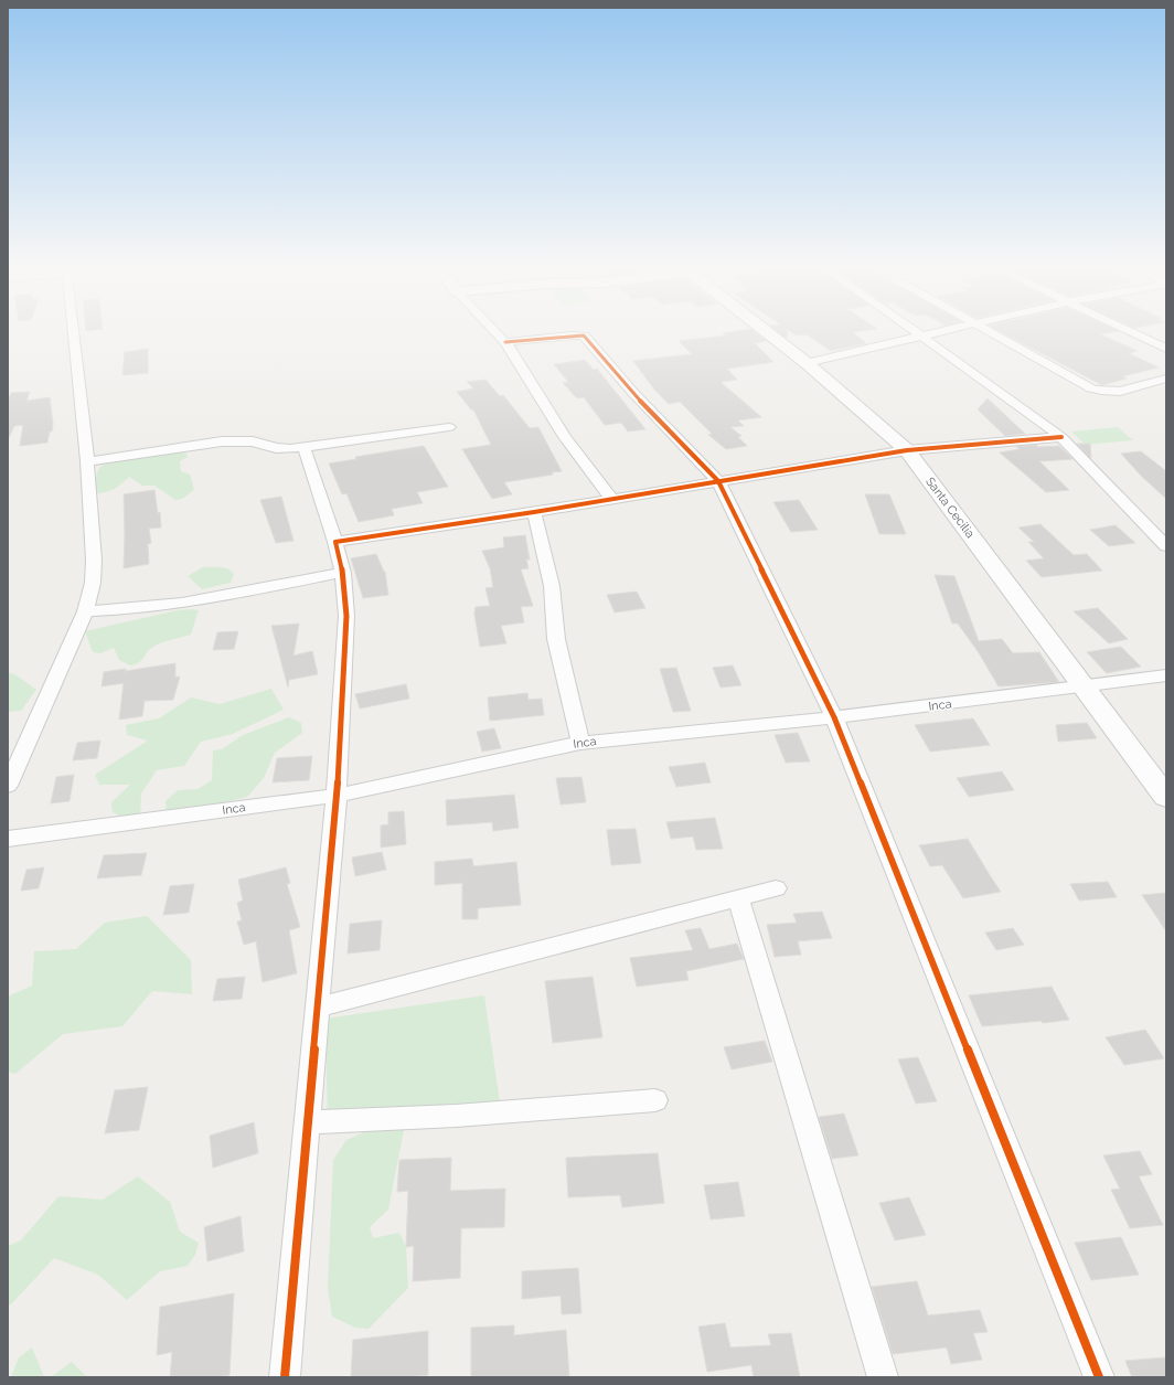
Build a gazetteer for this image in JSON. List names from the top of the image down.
{
  "streets": {
    "street": ["Santa Cecilia", "Inca"]
  },
  "crossings": [
    ["Santa Cecilia", "Inca"]
  ]
}
